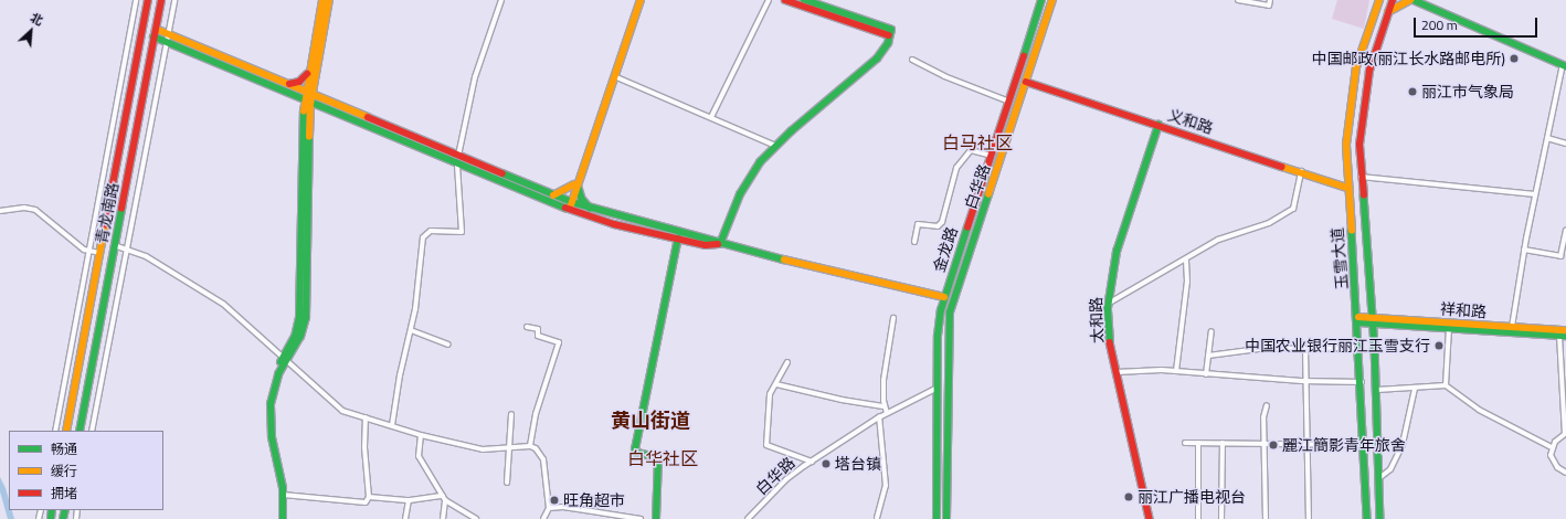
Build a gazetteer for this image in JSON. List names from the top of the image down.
{
  "streets": {
    "main road": [
      "义和路",
      "白华路",
      "青龙南路",
      "金龙路",
      "玉雪大道",
      "祥和路",
      "太和路"
    ]
  },
  "crossings": [
    ["义和路", "白华路"],
    ["义和路", "玉雪大道"],
    ["义和路", "太和路"],
    ["白华路", "金龙路"],
    ["玉雪大道", "祥和路"]
  ],
  "districts": ["白马社区", "黄山街道", "白华社区"],
  "places": [
    "中国邮政(丽江长水路邮电所)",
    "丽江市气象局",
    "中国农业银行丽江玉雪支行",
    "麗江簡影青年旅舍",
    "塔台镇",
    "丽江广播电视台",
    "旺角超市"
  ],
  "legend": ["畅通", "缓行", "拥堵"],
  "scale_bar": "200 m",
  "north": "top right"
}
